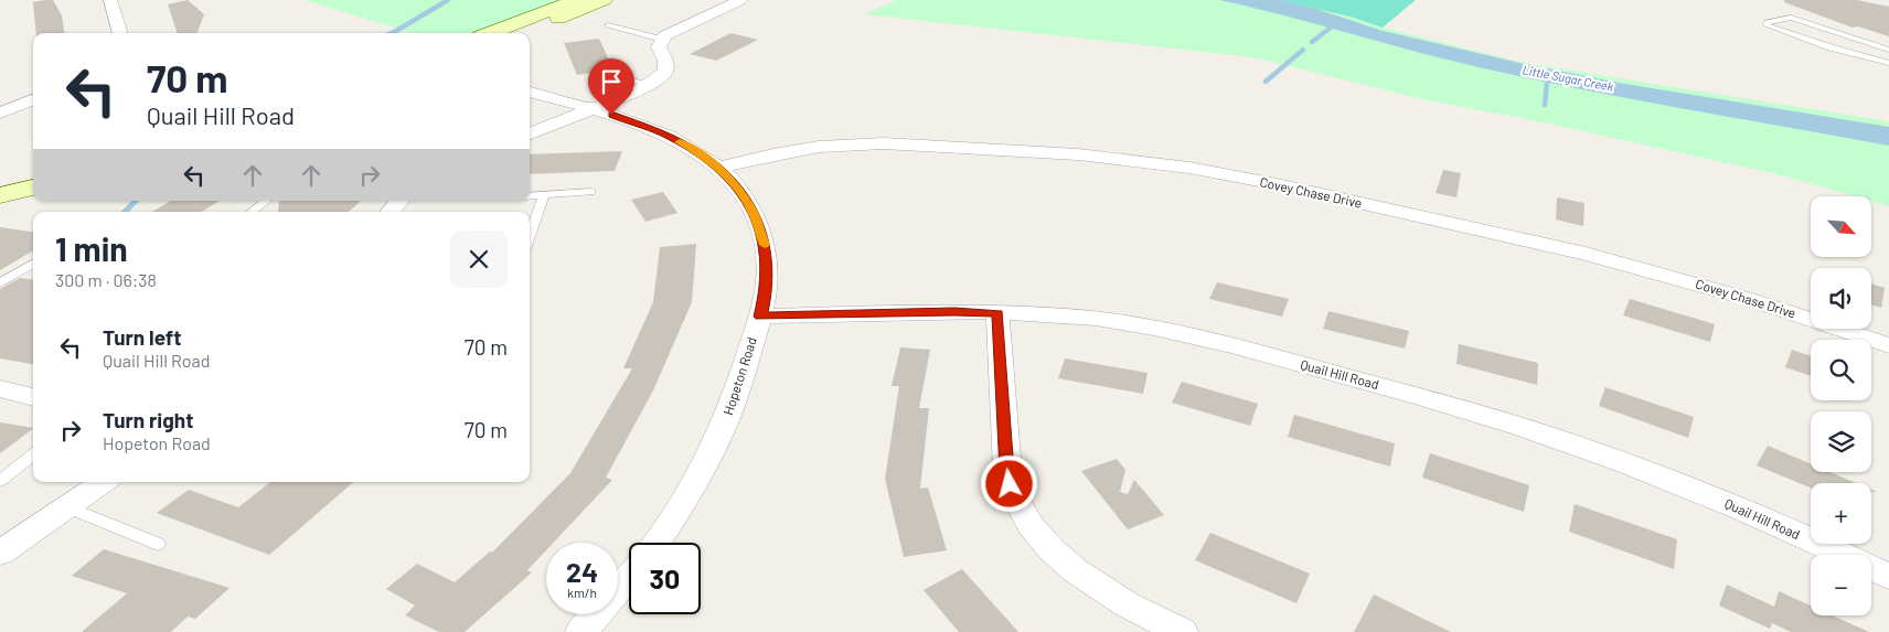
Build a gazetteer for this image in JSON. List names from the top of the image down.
{
  "streets": {
    "street": ["Covey Chase Drive", "Quail Hill Road", "Hopeton Road"]
  },
  "crossings": [
    ["Covey Chase Drive", "Hopeton Road"],
    ["Quail Hill Road", "Hopeton Road"]
  ],
  "water": ["Little Sugar Creek"],
  "north": "bottom right",
  "page": {
    "turn": ["70 m", "Quail Hill Road"],
    "map_buttons": ["+", "−"],
    "heading": ["1 min", "300 m · 06:38"],
    "list": [
      {
        "name": "Turn left",
        "note": "Quail Hill Road",
        "value": "70 m"
      },
      {
        "name": "Turn right",
        "note": "Hopeton Road",
        "value": "70 m"
      }
    ],
    "speed": "24 km/h",
    "limit": "30"
  }
}
